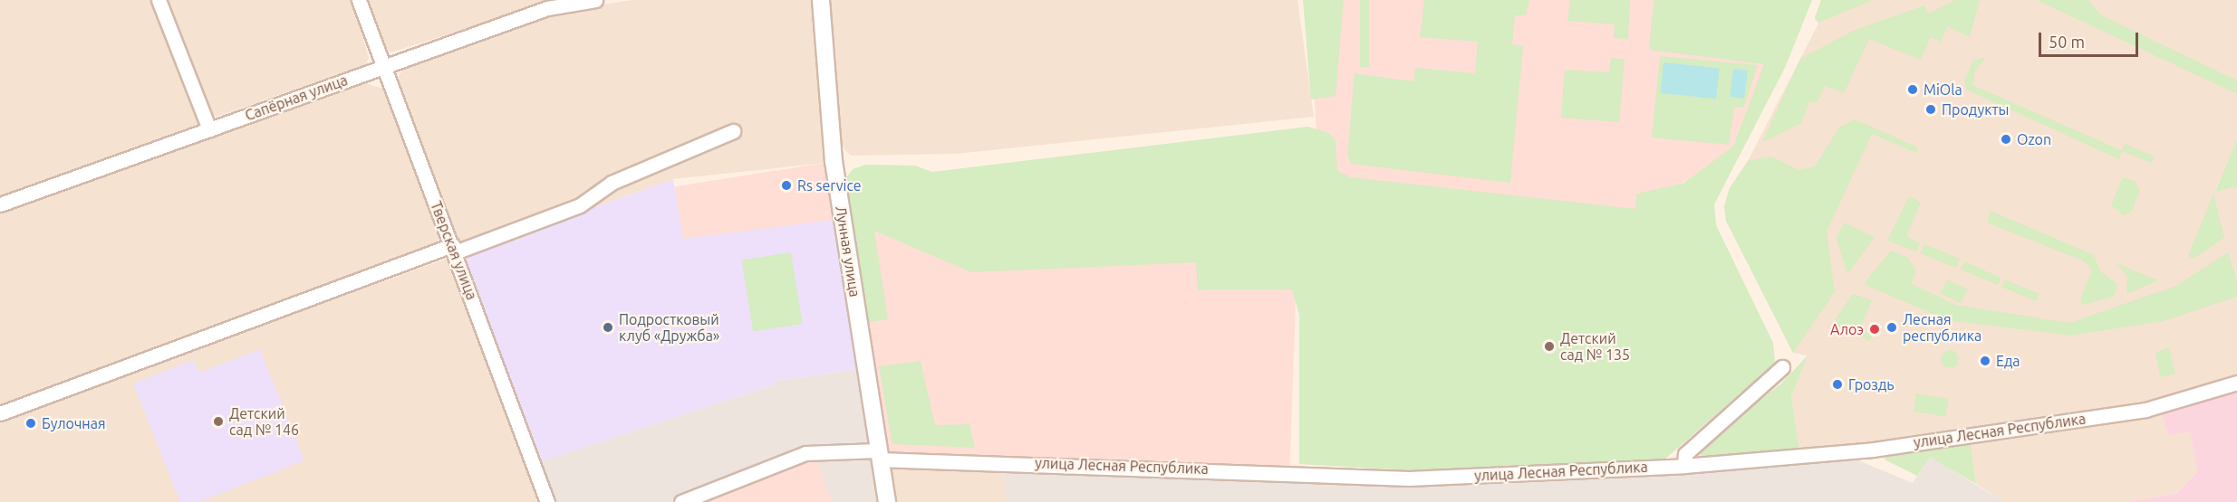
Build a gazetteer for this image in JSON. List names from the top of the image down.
{
  "streets": {
    "street": [
      "Сапёрная улица",
      "Тверская улица",
      "Лунная улица",
      "улица Лесная Республика"
    ]
  },
  "crossings": [
    ["Сапёрная улица", "Тверская улица"],
    ["Лунная улица", "улица Лесная Республика"]
  ],
  "places": [
    "MiOla",
    "Продукты",
    "Ozon",
    "Rs service",
    "Подростковый клуб «Дружба»",
    "Лесная республика",
    "Алоэ",
    "Детский сад № 135",
    "Еда",
    "Гроздь",
    "Детский сад № 146",
    "Булочная"
  ],
  "scale_bar": "50 m"
}
